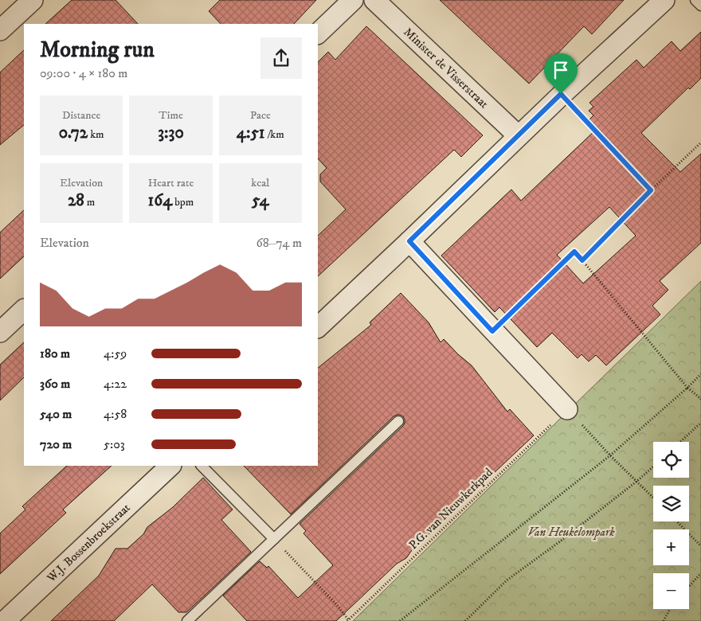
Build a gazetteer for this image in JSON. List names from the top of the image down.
{
  "streets": {
    "street": ["Minister de Visserstraat", "W.J. Bossenbroekstraat"],
    "path": ["P.G. van Nieuwkerkpad"]
  },
  "parks": ["Van Heukelompark"],
  "page": {
    "heading": ["Morning run", "09:00 · 4 × 180 m"],
    "stats": [
      ["Distance", "0.72 km"],
      ["Time", "3:30"],
      ["Pace", "4:51 /km"],
      ["Elevation", "28 m"],
      ["Heart rate", "164 bpm"],
      ["kcal", "54"]
    ],
    "chart": ["Elevation", "68–74 m"],
    "list": [
      {
        "name": "180 m",
        "note": "4:59"
      },
      {
        "name": "360 m",
        "note": "4:22"
      },
      {
        "name": "540 m",
        "note": "4:58"
      },
      {
        "name": "720 m",
        "note": "5:03"
      }
    ],
    "map_buttons": ["+", "−"]
  }
}
